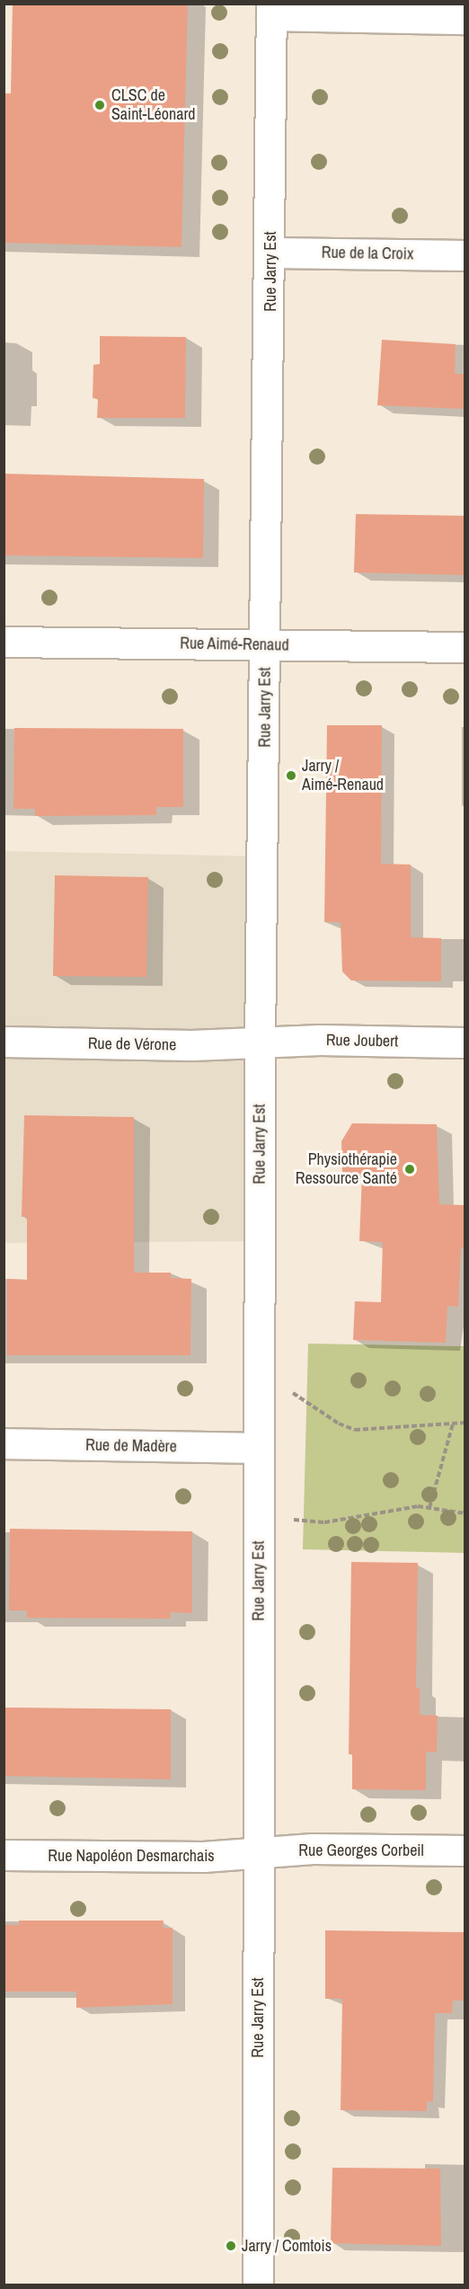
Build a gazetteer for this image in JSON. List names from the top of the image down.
{
  "streets": {
    "street": [
      "Rue de la Croix",
      "Rue Jarry Est",
      "Rue Aimé-Renaud",
      "Rue Joubert",
      "Rue de Vérone",
      "Rue de Madère",
      "Rue Georges Corbeil",
      "Rue Napoléon Desmarchais"
    ]
  },
  "crossings": [
    ["Rue de la Croix", "Rue Jarry Est"],
    ["Rue Jarry Est", "Rue Aimé-Renaud"],
    ["Rue Jarry Est", "Rue Joubert"],
    ["Rue Jarry Est", "Rue de Vérone"],
    ["Rue Jarry Est", "Rue de Madère"],
    ["Rue Jarry Est", "Rue Georges Corbeil"],
    ["Rue Jarry Est", "Rue Napoléon Desmarchais"],
    ["Rue Joubert", "Rue de Vérone"],
    ["Rue Georges Corbeil", "Rue Napoléon Desmarchais"]
  ],
  "places": [
    "CLSC de Saint-Léonard",
    "Jarry / Aimé-Renaud",
    "Physiothérapie Ressource Santé",
    "Jarry / Comtois"
  ]
}
